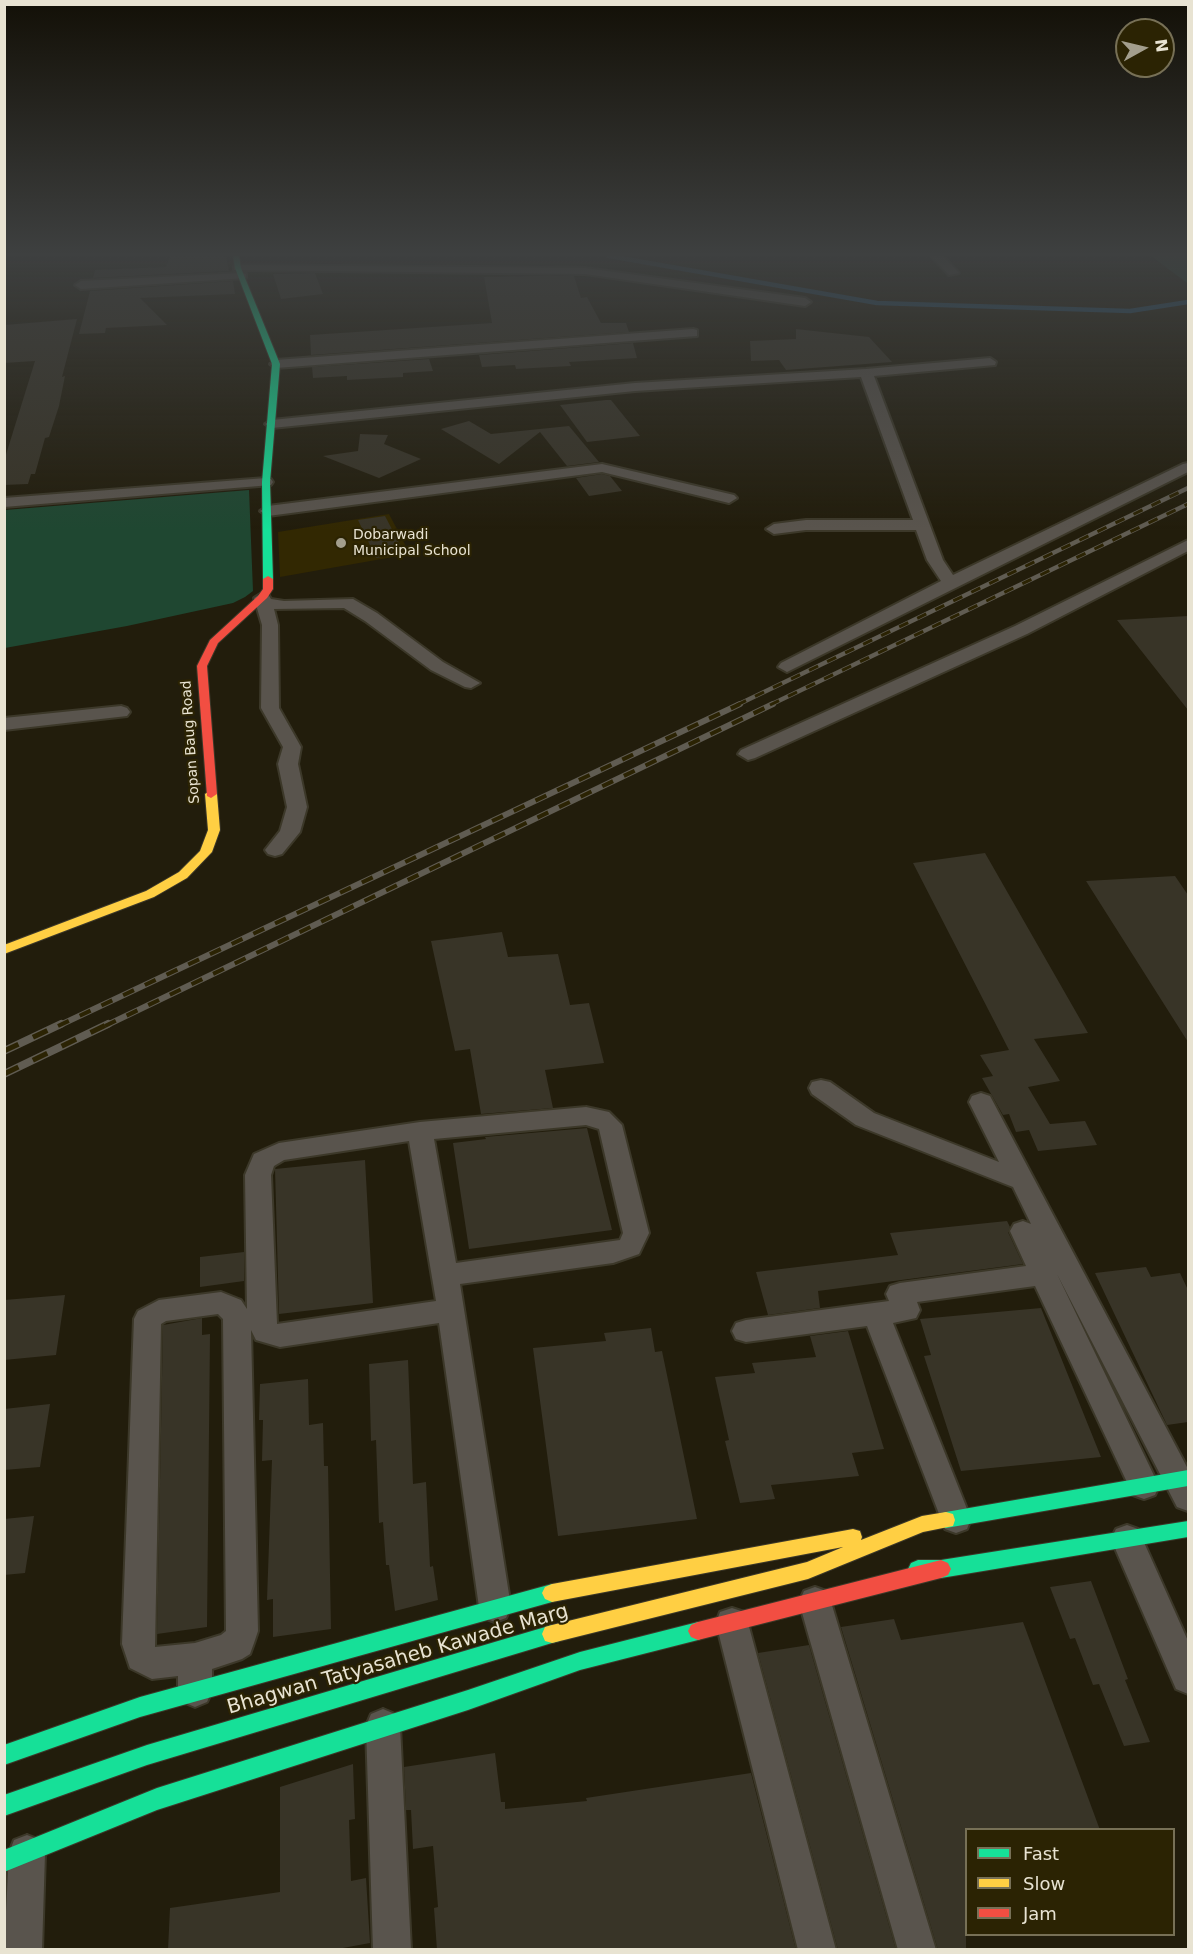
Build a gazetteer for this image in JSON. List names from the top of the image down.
{
  "streets": {
    "street": ["Sopan Baug Road", "Bhagwan Tatyasaheb Kawade Marg"]
  },
  "places": ["Dobarwadi Municipal School"],
  "legend": ["Fast", "Slow", "Jam"],
  "north": "right"
}
